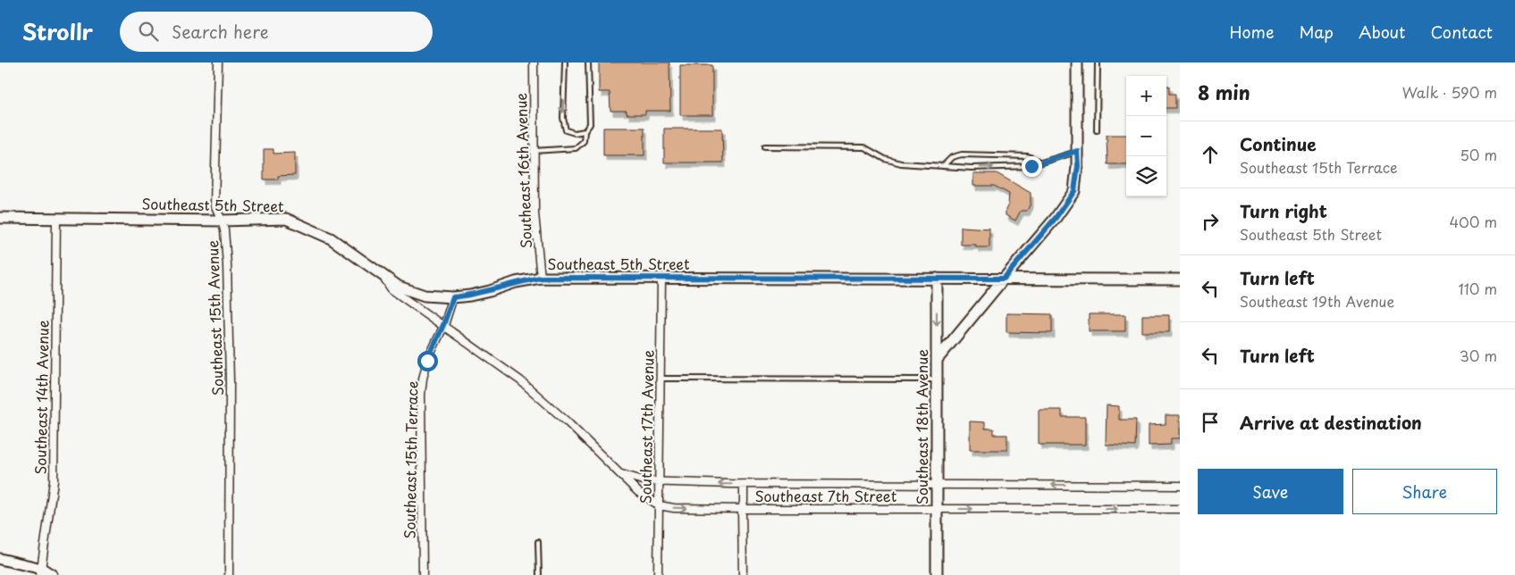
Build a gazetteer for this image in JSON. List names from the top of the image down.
{
  "streets": {
    "street": [
      "Southeast 16th Avenue",
      "Southeast 5th Street",
      "Southeast 15th Avenue",
      "Southeast 14th Avenue",
      "Southeast 17th Avenue",
      "Southeast 18th Avenue",
      "Southeast 15th Terrace",
      "Southeast 7th Street"
    ]
  },
  "crossings": [
    ["Southeast 16th Avenue", "Southeast 5th Street"],
    ["Southeast 5th Street", "Southeast 15th Avenue"],
    ["Southeast 5th Street", "Southeast 14th Avenue"],
    ["Southeast 5th Street", "Southeast 17th Avenue"],
    ["Southeast 5th Street", "Southeast 18th Avenue"],
    ["Southeast 5th Street", "Southeast 15th Terrace"],
    ["Southeast 5th Street", "Southeast 7th Street"],
    ["Southeast 17th Avenue", "Southeast 7th Street"],
    ["Southeast 18th Avenue", "Southeast 7th Street"],
    ["Southeast 15th Terrace", "Southeast 7th Street"]
  ],
  "page": {
    "header": "Strollr",
    "search": "Search here",
    "nav": [
      "Home",
      "Map",
      "About",
      "Contact"
    ],
    "heading": ["8 min", "Walk · 590 m"],
    "map_buttons": ["+", "−"],
    "list": [
      ["Continue", "Southeast 15th Terrace", "50 m"],
      ["Turn right", "Southeast 5th Street", "400 m"],
      ["Turn left", "Southeast 19th Avenue", "110 m"],
      ["Turn left", "30 m"],
      "Arrive at destination"
    ],
    "buttons": ["Save", "Share"]
  }
}
